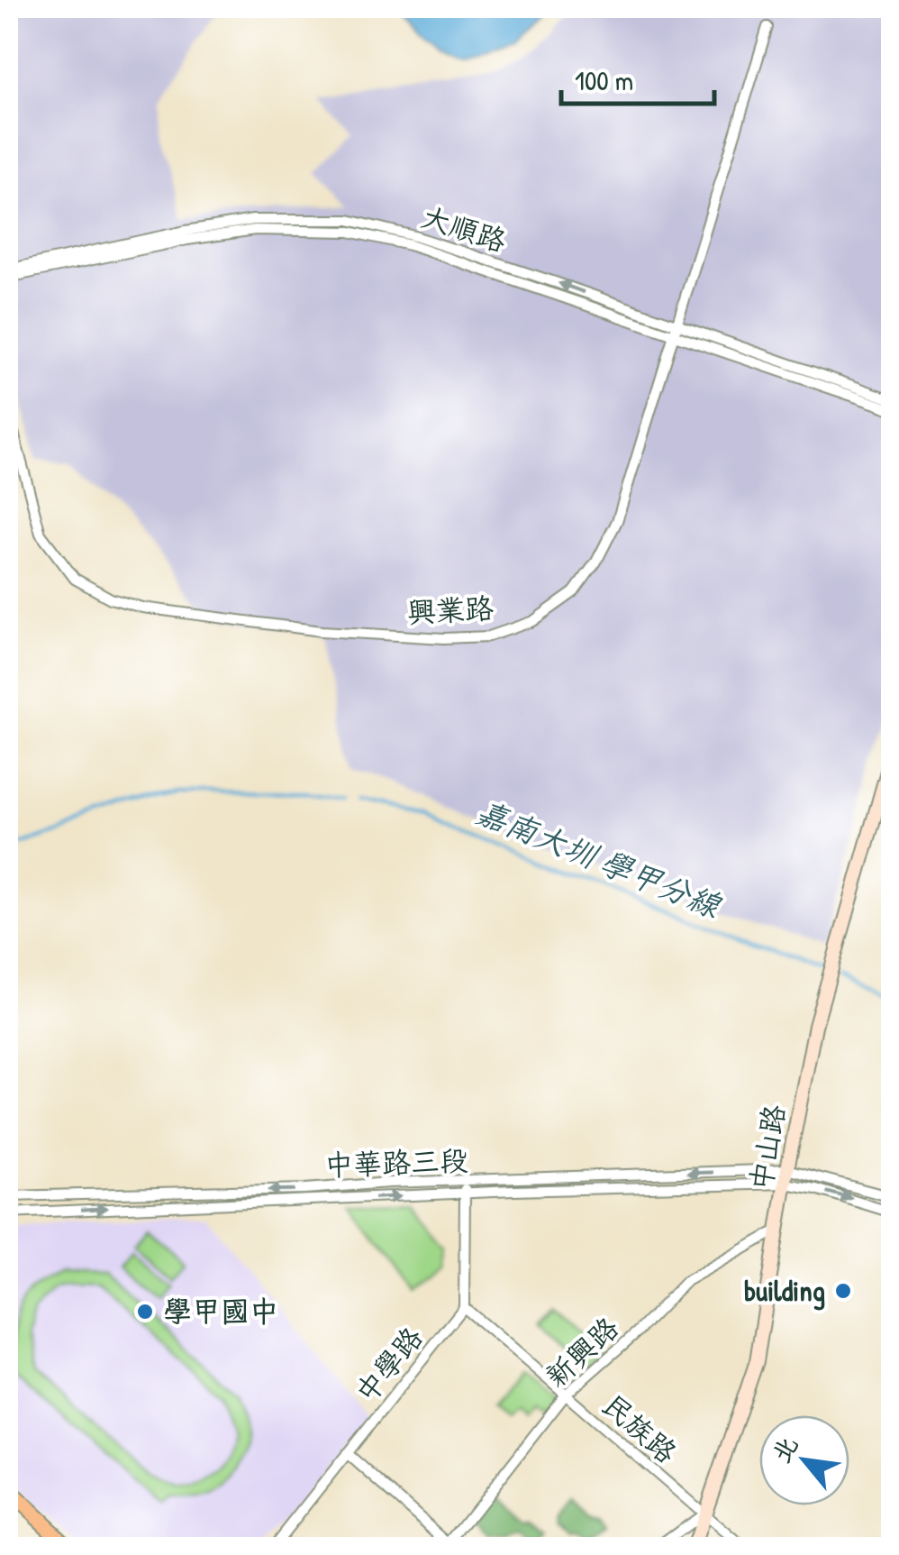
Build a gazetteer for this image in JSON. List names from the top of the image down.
{
  "streets": {
    "main road": ["中山路"],
    "street": [
      "大順路",
      "興業路",
      "中華路三段",
      "新興路",
      "中學路",
      "民族路"
    ]
  },
  "crossings": [
    ["大順路", "興業路"],
    ["中山路", "中華路三段"],
    ["中山路", "新興路"],
    ["中山路", "民族路"],
    ["新興路", "民族路"],
    ["中學路", "民族路"]
  ],
  "water": ["嘉南大圳 學甲分線"],
  "places": ["building", "學甲國中"],
  "scale_bar": "100 m",
  "north": "top left"
}
